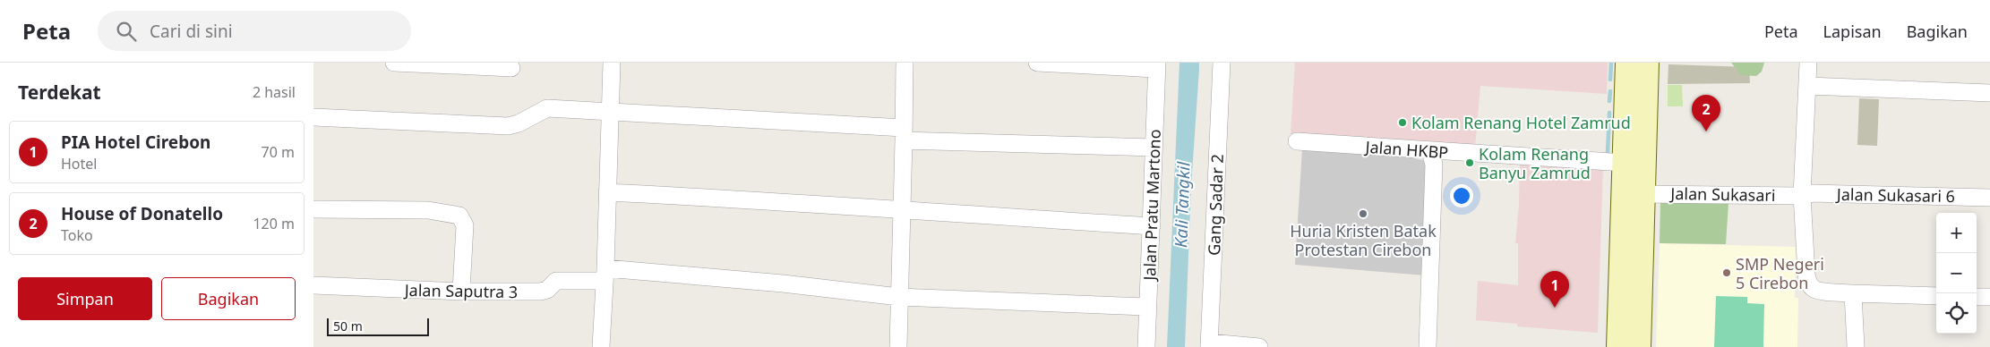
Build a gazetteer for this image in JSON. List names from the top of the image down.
{
  "streets": {
    "street": [
      "Jalan HKBP",
      "Jalan Sukasari",
      "Jalan Sukasari 6",
      "Jalan Pratu Martono",
      "Gang Sadar 2",
      "Jalan Saputra 3"
    ]
  },
  "crossings": [
    ["Jalan Sukasari", "Jalan Sukasari 6"],
    ["Jalan Pratu Martono", "Jalan Saputra 3"]
  ],
  "water": ["Kali Tangkil"],
  "places": [
    "Kolam Renang Hotel Zamrud",
    "Kolam Renang Banyu Zamrud",
    "Huria Kristen Batak Protestan Cirebon",
    "SMP Negeri 5 Cirebon"
  ],
  "scale_bar": "50 m",
  "page": {
    "header": "Peta",
    "search": "Cari di sini",
    "nav": ["Peta", "Lapisan", "Bagikan"],
    "heading": ["Terdekat", "2 hasil"],
    "pins": ["2", "1"],
    "list": [
      {
        "mark": "1",
        "name": "PIA Hotel Cirebon",
        "note": "Hotel",
        "value": "70 m"
      },
      {
        "mark": "2",
        "name": "House of Donatello",
        "note": "Toko",
        "value": "120 m"
      }
    ],
    "map_buttons": ["+", "−"],
    "buttons": ["Simpan", "Bagikan"],
    "scale": "50 m"
  }
}
